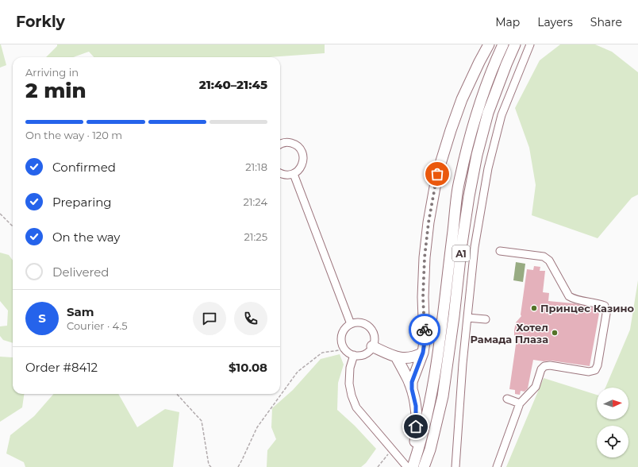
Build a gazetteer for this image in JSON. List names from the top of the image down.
{
  "streets": {
    "highway": ["A1"]
  },
  "places": ["Принцес Казино", "Хотел Рамада Плаза"],
  "north": "right",
  "page": {
    "header": "Forkly",
    "nav": ["Map", "Layers", "Share"],
    "heading": ["2 min", "Arriving in", "21:40–21:45"],
    "panel": [
      "Sam",
      "Courier · 4.5",
      "Order #8412",
      "$10.08"
    ],
    "bar": "On the way · 120 m",
    "list": [
      ["Confirmed", "21:18"],
      ["Preparing", "21:24"],
      ["On the way", "21:25"],
      "Delivered"
    ],
    "round": "S"
  }
}
